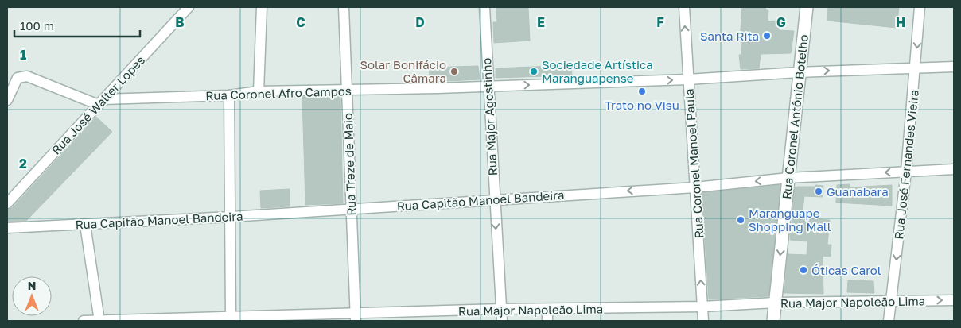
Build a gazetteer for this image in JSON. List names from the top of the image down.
{
  "streets": {
    "street": [
      "Rua Coronel Afro Campos",
      "Rua José Walter Lopes",
      "Rua Major Agostinho",
      "Rua Coronel Antônio Botelho",
      "Rua Coronel Manoel Paula",
      "Rua Treze de Maio",
      "Rua José Fernandes Vieira",
      "Rua Capitão Manoel Bandeira",
      "Rua Major Napoleão Lima"
    ]
  },
  "crossings": [
    ["Rua Coronel Afro Campos", "Rua José Walter Lopes"],
    ["Rua Coronel Afro Campos", "Rua Major Agostinho"],
    ["Rua Coronel Afro Campos", "Rua Coronel Antônio Botelho"],
    ["Rua Coronel Afro Campos", "Rua Coronel Manoel Paula"],
    ["Rua Coronel Afro Campos", "Rua Treze de Maio"],
    ["Rua Coronel Afro Campos", "Rua José Fernandes Vieira"],
    ["Rua Major Agostinho", "Rua Capitão Manoel Bandeira"],
    ["Rua Major Agostinho", "Rua Major Napoleão Lima"],
    ["Rua Coronel Antônio Botelho", "Rua Capitão Manoel Bandeira"],
    ["Rua Coronel Antônio Botelho", "Rua Major Napoleão Lima"],
    ["Rua Coronel Manoel Paula", "Rua Capitão Manoel Bandeira"],
    ["Rua Coronel Manoel Paula", "Rua Major Napoleão Lima"],
    ["Rua Treze de Maio", "Rua Capitão Manoel Bandeira"],
    ["Rua Treze de Maio", "Rua Major Napoleão Lima"],
    ["Rua José Fernandes Vieira", "Rua Capitão Manoel Bandeira"],
    ["Rua José Fernandes Vieira", "Rua Major Napoleão Lima"]
  ],
  "one_way": [
    "Rua Coronel Afro Campos",
    "Rua Major Agostinho",
    "Rua Coronel Antônio Botelho",
    "Rua Coronel Manoel Paula",
    "Rua José Fernandes Vieira",
    "Rua Capitão Manoel Bandeira"
  ],
  "places": [
    "Santa Rita",
    "Solar Bonifácio Câmara",
    "Sociedade Artística Maranguapense",
    "Trato no Visu",
    "Guanabara",
    "Maranguape Shopping Mall",
    "Óticas Carol"
  ],
  "scale_bar": "100 m",
  "north": "top",
  "grid": {
    "columns": [
      "B",
      "C",
      "D",
      "E",
      "F",
      "G",
      "H"
    ],
    "rows": ["1", "2"]
  }
}
